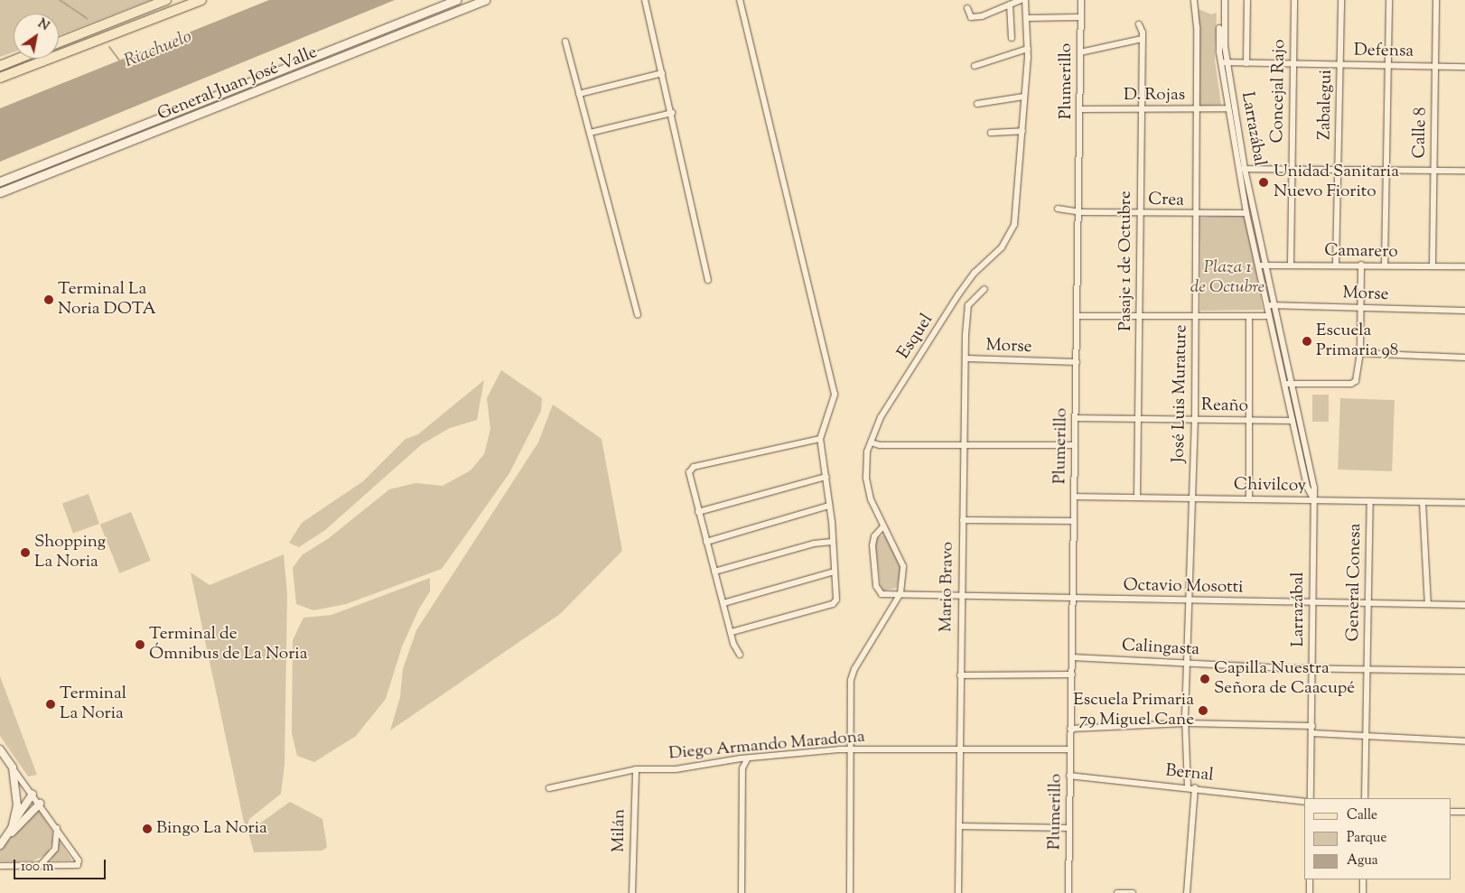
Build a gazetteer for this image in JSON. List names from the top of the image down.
{
  "streets": {
    "main road": ["General Juan José Valle"],
    "street": [
      "Defensa",
      "Plumerillo",
      "Concejal Rajo",
      "D. Rojas",
      "Zabalegui",
      "Larrazábal",
      "Calle 8",
      "Crea",
      "Camarero",
      "Pasaje 1 de Octubre",
      "Morse",
      "Esquel",
      "José Luis Murature",
      "Reaño",
      "Chivilcoy",
      "General Conesa",
      "Mario Bravo",
      "Octavio Mosotti",
      "Calingasta",
      "Diego Armando Maradona",
      "Bernal",
      "Milán"
    ]
  },
  "crossings": [
    ["Defensa", "Concejal Rajo"],
    ["Defensa", "Zabalegui"],
    ["Defensa", "Larrazábal"],
    ["Defensa", "Calle 8"],
    ["Plumerillo", "D. Rojas"],
    ["Plumerillo", "Crea"],
    ["Plumerillo", "Morse"],
    ["Plumerillo", "Reaño"],
    ["Plumerillo", "Chivilcoy"],
    ["Plumerillo", "Octavio Mosotti"],
    ["Plumerillo", "Calingasta"],
    ["Plumerillo", "Diego Armando Maradona"],
    ["Plumerillo", "Bernal"],
    ["Concejal Rajo", "Camarero"],
    ["D. Rojas", "Larrazábal"],
    ["D. Rojas", "Pasaje 1 de Octubre"],
    ["D. Rojas", "José Luis Murature"],
    ["Zabalegui", "Camarero"],
    ["Larrazábal", "Crea"],
    ["Larrazábal", "Camarero"],
    ["Larrazábal", "Morse"],
    ["Larrazábal", "Reaño"],
    ["Larrazábal", "Chivilcoy"],
    ["Larrazábal", "Octavio Mosotti"],
    ["Larrazábal", "Calingasta"],
    ["Calle 8", "Camarero"],
    ["Crea", "Pasaje 1 de Octubre"],
    ["Crea", "José Luis Murature"],
    ["Pasaje 1 de Octubre", "Reaño"],
    ["Pasaje 1 de Octubre", "Chivilcoy"],
    ["Morse", "Mario Bravo"],
    ["Esquel", "Octavio Mosotti"],
    ["Esquel", "Diego Armando Maradona"],
    ["José Luis Murature", "Reaño"],
    ["José Luis Murature", "Chivilcoy"],
    ["José Luis Murature", "Octavio Mosotti"],
    ["José Luis Murature", "Calingasta"],
    ["José Luis Murature", "Bernal"],
    ["Chivilcoy", "General Conesa"],
    ["General Conesa", "Octavio Mosotti"],
    ["General Conesa", "Calingasta"],
    ["Mario Bravo", "Octavio Mosotti"],
    ["Mario Bravo", "Diego Armando Maradona"],
    ["Diego Armando Maradona", "Milán"]
  ],
  "water": ["Riachuelo"],
  "parks": ["Plaza 1 de Octubre"],
  "places": [
    "Unidad Sanitaria Nuevo Fiorito",
    "Terminal La Noria DOTA",
    "Escuela Primaria 98",
    "Shopping La Noria",
    "Terminal de Ómnibus de La Noria",
    "Capilla Nuestra Señora de Caacupé",
    "Terminal La Noria",
    "Escuela Primaria 79 Miguel Cane",
    "Bingo La Noria"
  ],
  "legend": ["Calle", "Parque", "Agua"],
  "scale_bar": "100 m",
  "north": "top right"
}
